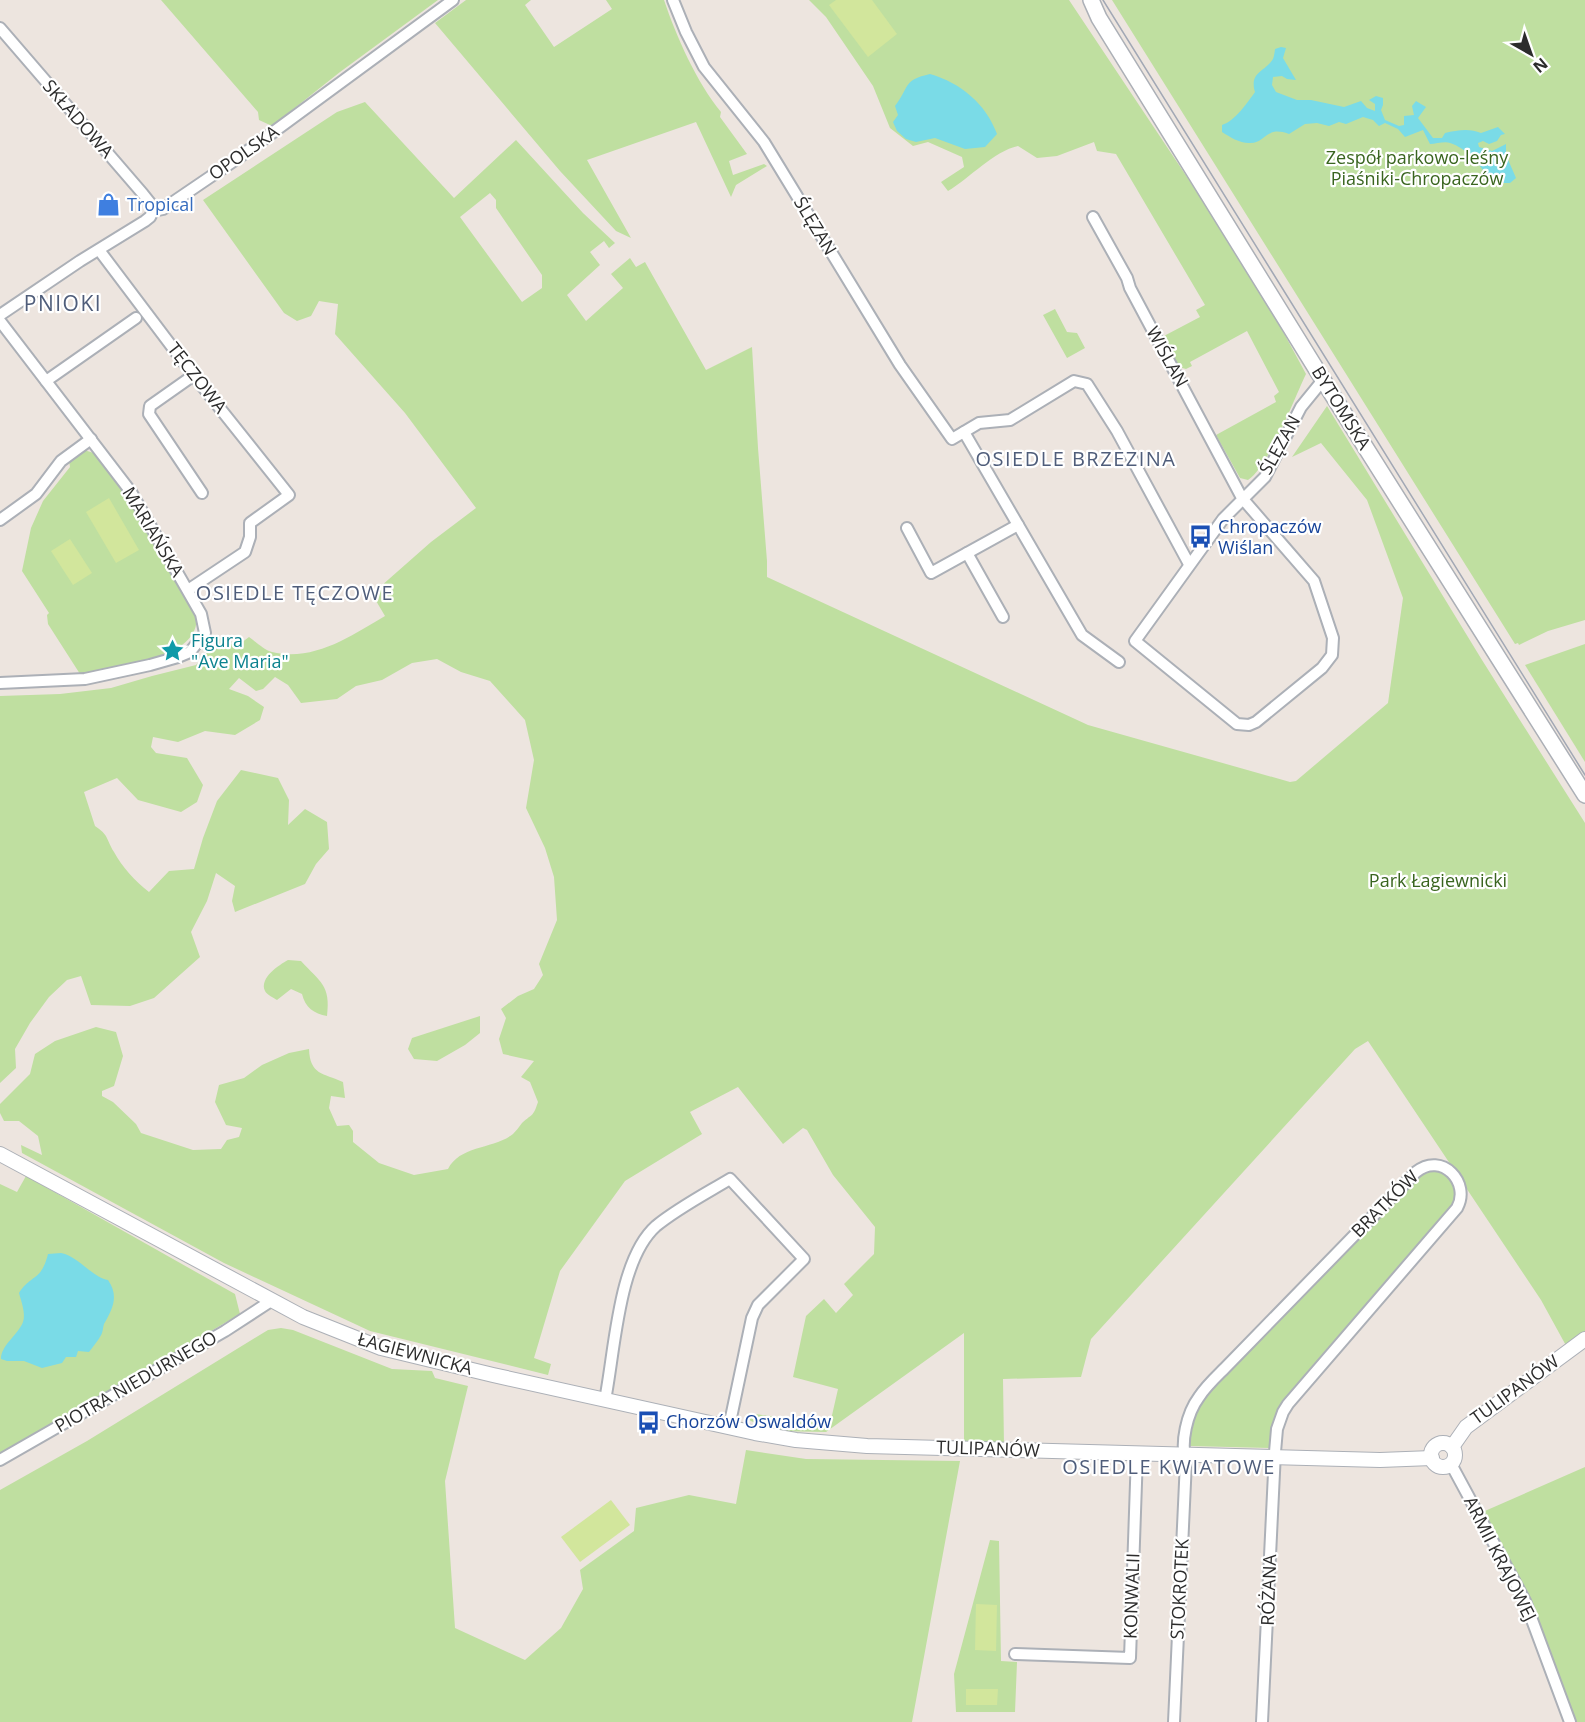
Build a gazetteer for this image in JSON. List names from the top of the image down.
{
  "streets": {
    "main road": ["BYTOMSKA"],
    "street": [
      "SKŁADOWA",
      "OPOLSKA",
      "ŚLĘZAN",
      "WIŚLAN",
      "TĘCZOWA",
      "MARIAŃSKA",
      "BRATKÓW",
      "ŁAGIEWNICKA",
      "PIOTRA NIEDURNEGO",
      "TULIPANÓW",
      "ARMII KRAJOWEJ",
      "STOKROTEK",
      "RÓŻANA",
      "KONWALII"
    ]
  },
  "crossings": [
    ["SKŁADOWA", "OPOLSKA"],
    ["OPOLSKA", "TĘCZOWA"],
    ["ŚLĘZAN", "WIŚLAN"],
    ["ŚLĘZAN", "BYTOMSKA"],
    ["TĘCZOWA", "MARIAŃSKA"],
    ["BRATKÓW", "TULIPANÓW"],
    ["BRATKÓW", "STOKROTEK"],
    ["BRATKÓW", "RÓŻANA"],
    ["ŁAGIEWNICKA", "PIOTRA NIEDURNEGO"],
    ["ŁAGIEWNICKA", "TULIPANÓW"],
    ["TULIPANÓW", "ARMII KRAJOWEJ"],
    ["TULIPANÓW", "STOKROTEK"],
    ["TULIPANÓW", "RÓŻANA"],
    ["TULIPANÓW", "KONWALII"]
  ],
  "districts": [
    "PNIOKI",
    "OSIEDLE BRZEZINA",
    "OSIEDLE TĘCZOWE",
    "OSIEDLE KWIATOWE"
  ],
  "parks": ["Zespół parkowo-leśny Piaśniki-Chropaczów", "Park Łagiewnicki"],
  "places": {
    "shop": ["Tropical"],
    "bus stop": ["Chropaczów Wiślan", "Chorzów Oswaldów"],
    "place": ["Figura \"Ave Maria\""]
  },
  "north": "bottom right"
}
